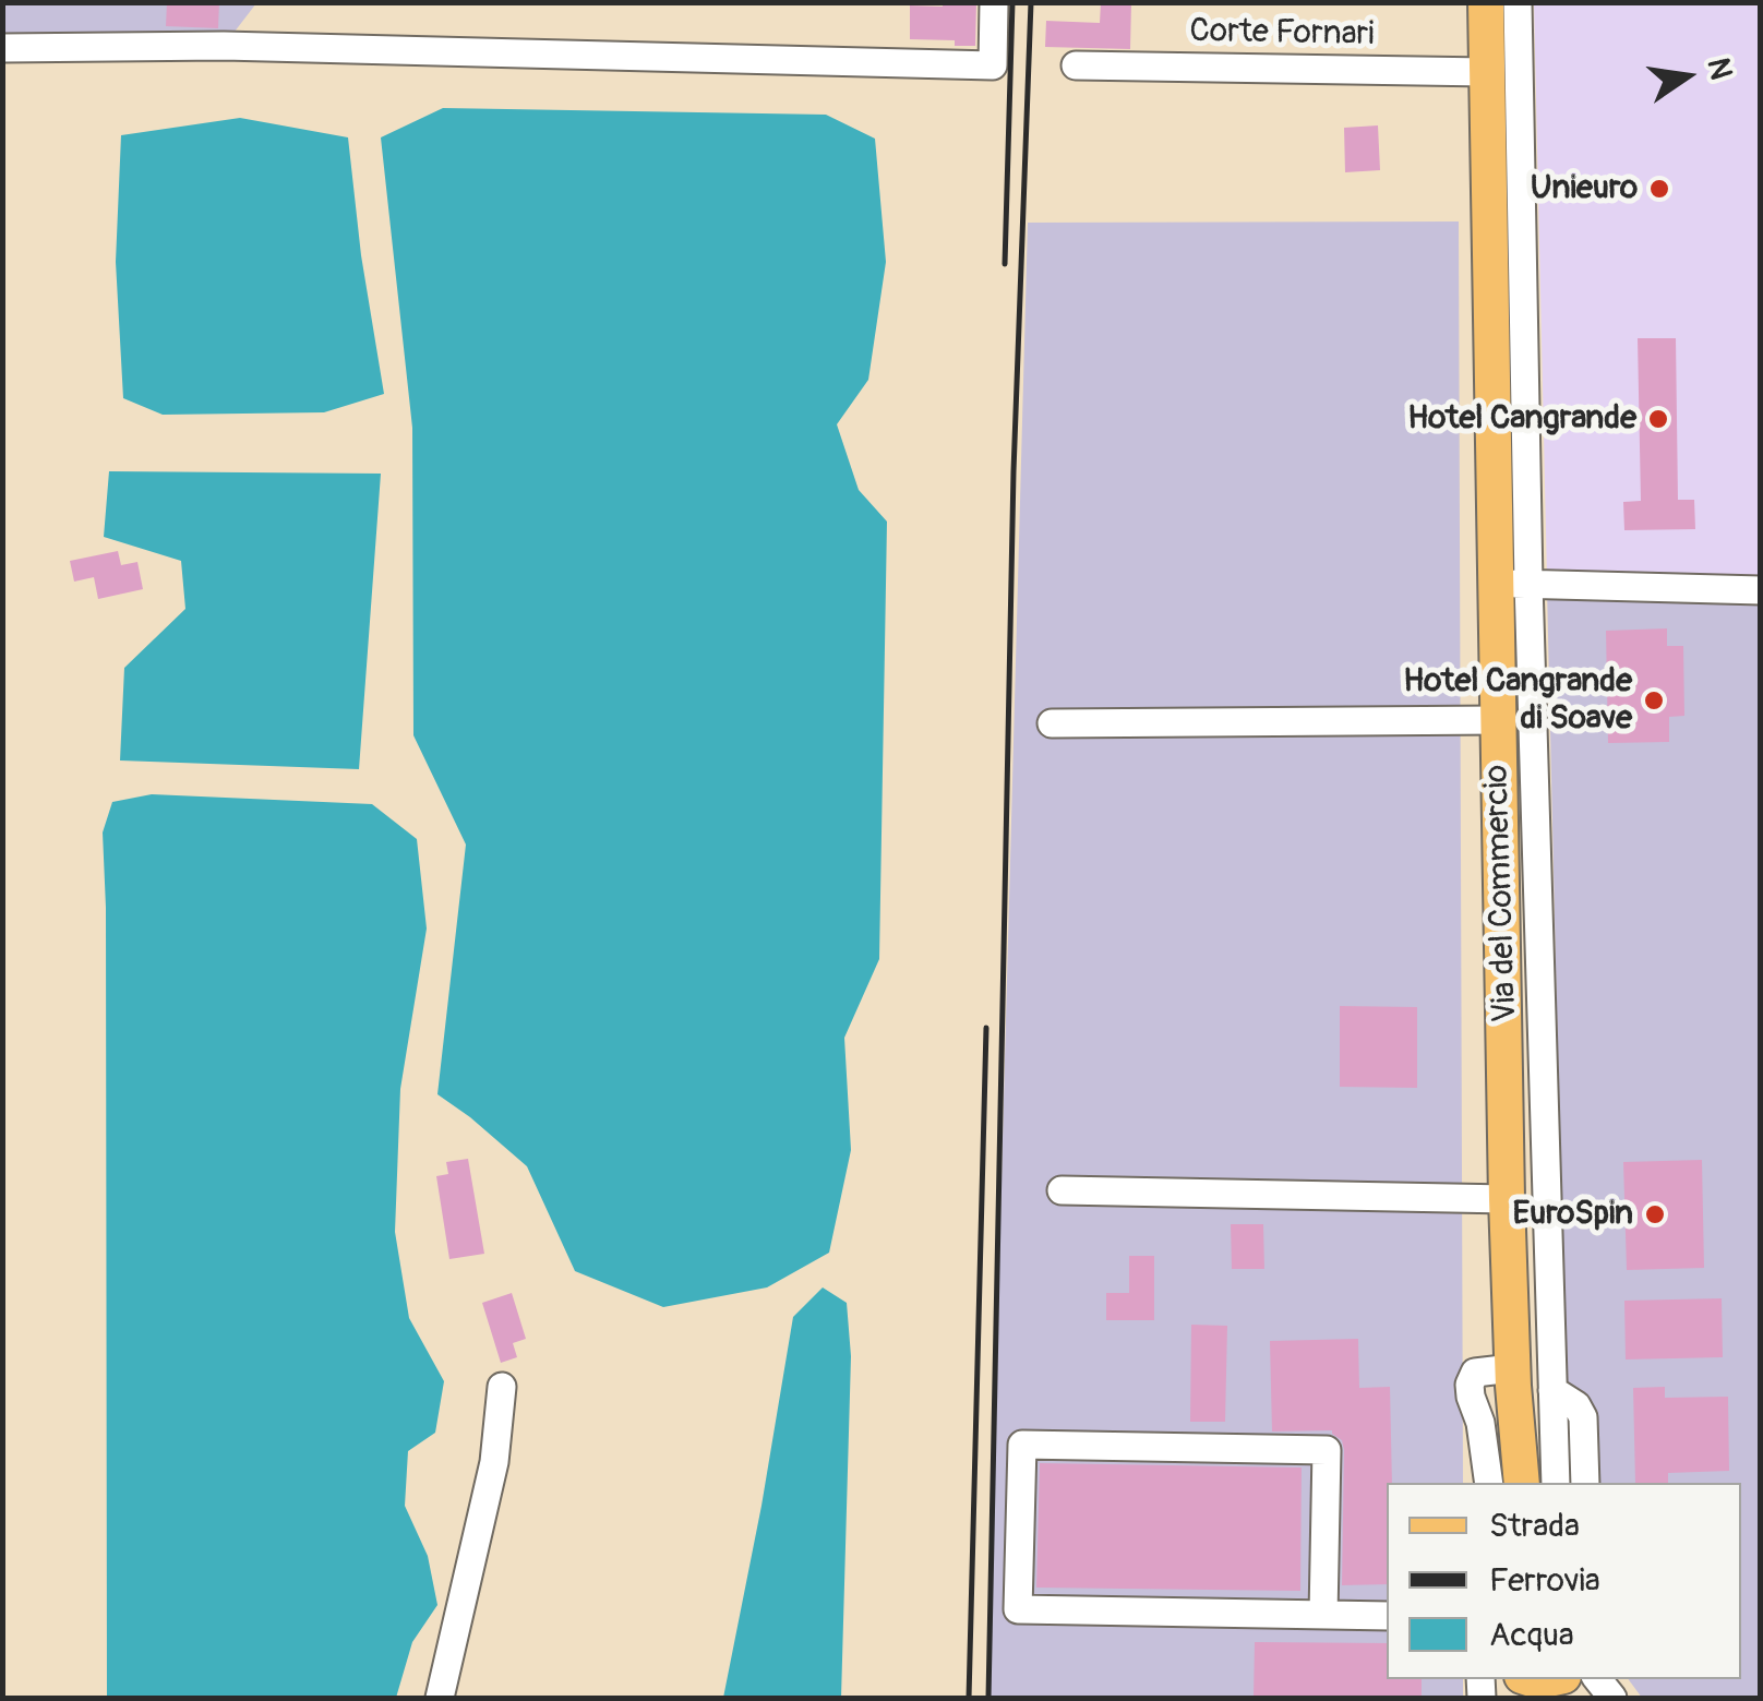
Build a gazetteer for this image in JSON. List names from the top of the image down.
{
  "streets": {
    "street": ["Corte Fornari", "Via del Commercio"]
  },
  "places": [
    "Unieuro",
    "Hotel Cangrande",
    "Hotel Cangrande di Soave",
    "EuroSpin"
  ],
  "legend": ["Strada", "Ferrovia", "Acqua"],
  "north": "right"
}
